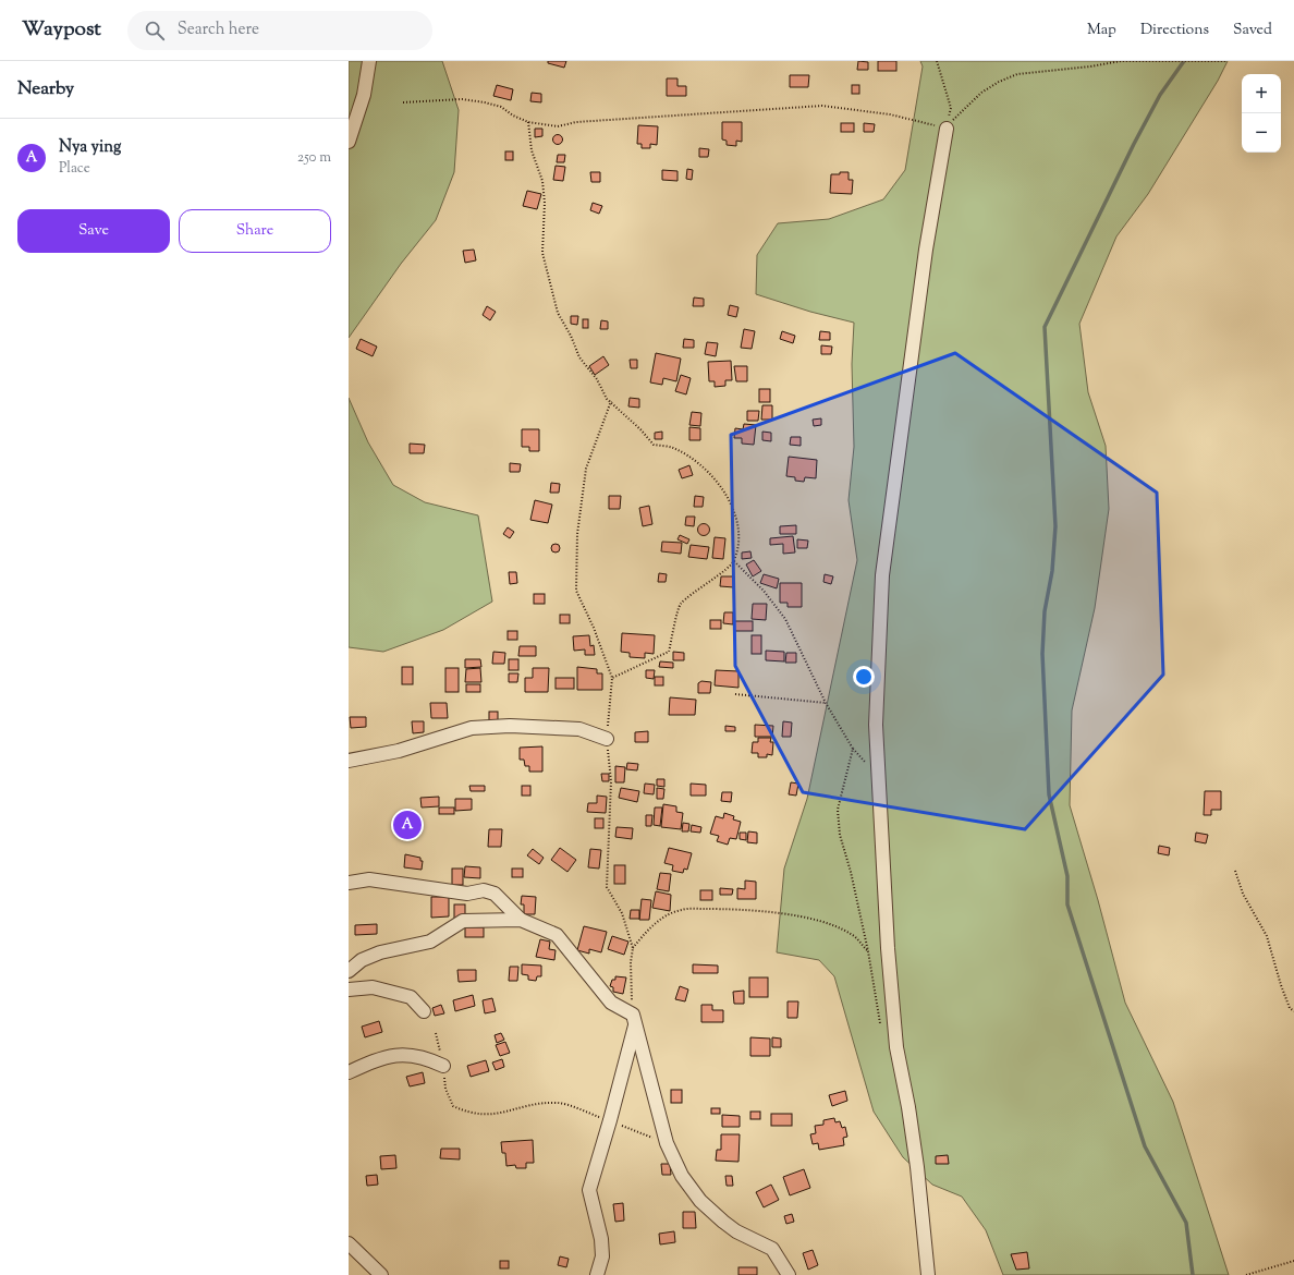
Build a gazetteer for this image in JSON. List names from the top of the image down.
{
  "page": {
    "header": "Waypost",
    "search": "Search here",
    "nav": ["Map", "Directions", "Saved"],
    "heading": "Nearby",
    "map_buttons": ["+", "−"],
    "list": [
      {
        "mark": "A",
        "name": "Nya ying",
        "note": "Place",
        "value": "250 m"
      }
    ],
    "buttons": ["Save", "Share"],
    "pins": "A"
  }
}
